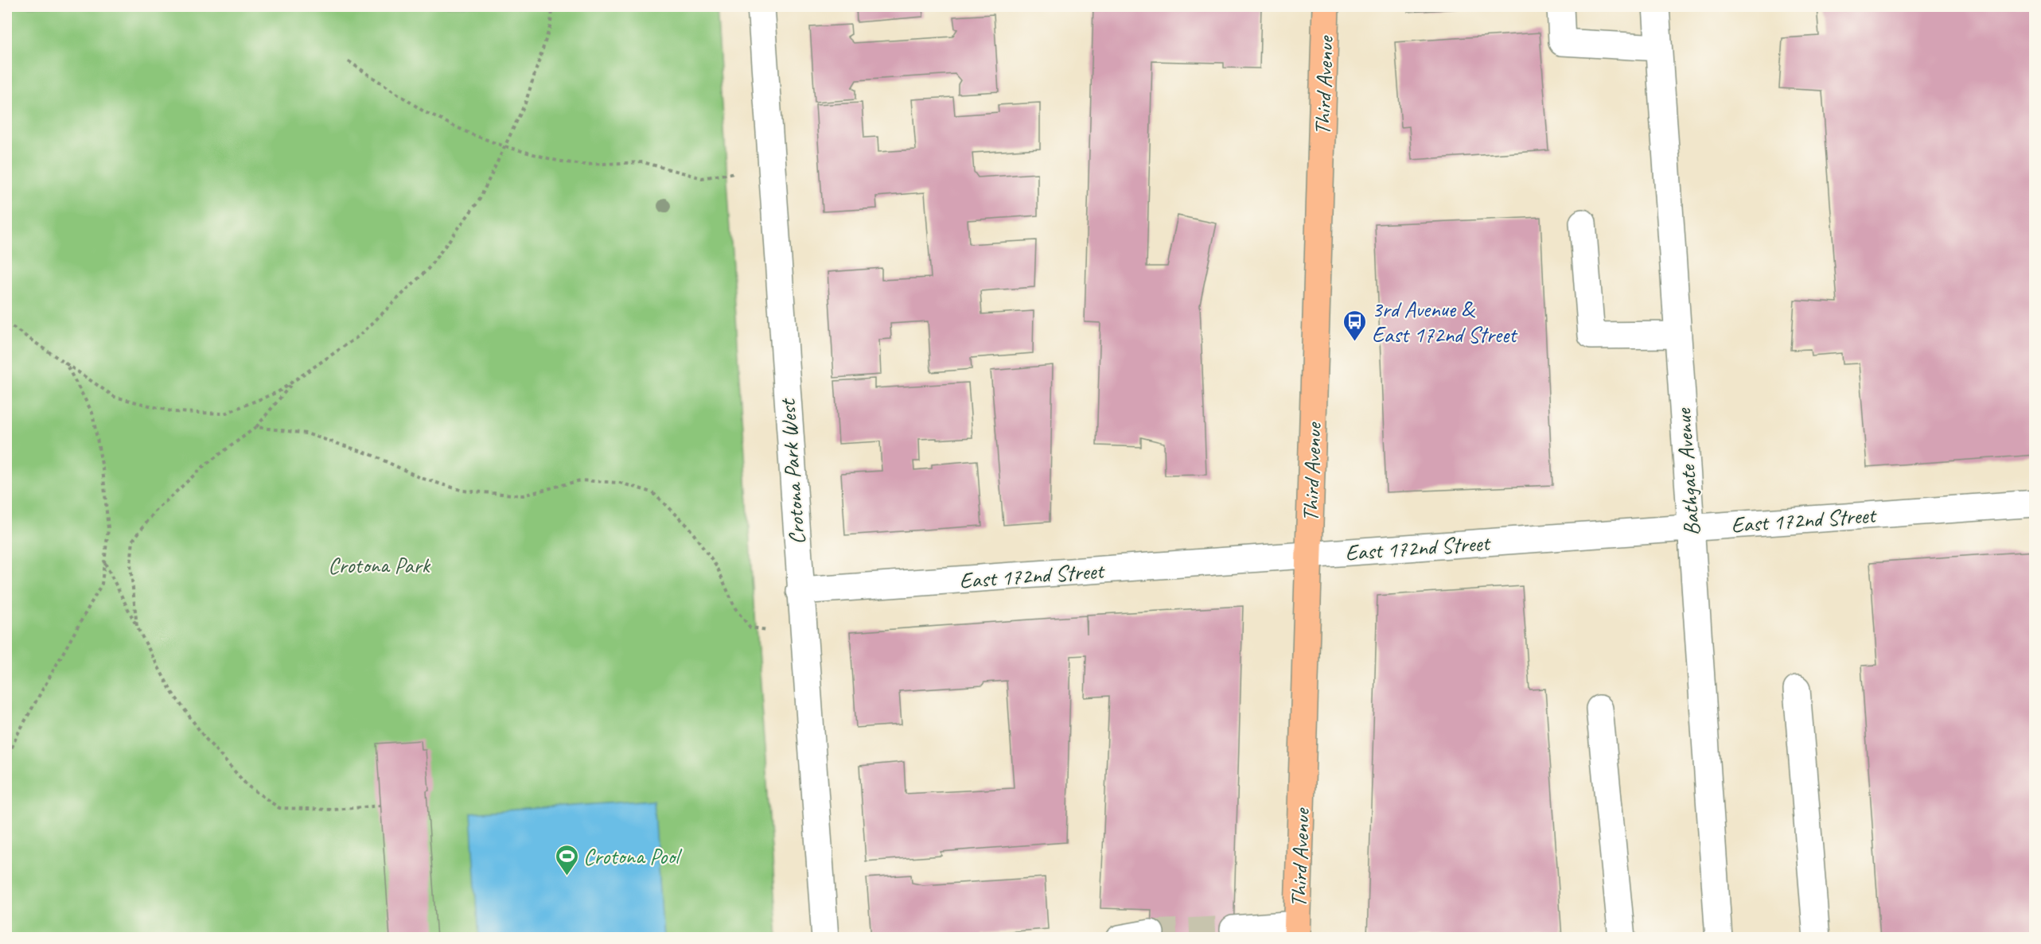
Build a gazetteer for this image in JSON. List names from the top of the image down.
{
  "streets": {
    "main road": ["Third Avenue"],
    "street": ["Crotona Park West", "Bathgate Avenue", "East 172nd Street"]
  },
  "crossings": [
    ["Third Avenue", "East 172nd Street"],
    ["Crotona Park West", "East 172nd Street"],
    ["Bathgate Avenue", "East 172nd Street"]
  ],
  "parks": ["Crotona Park"],
  "places": {
    "bus stop": ["3rd Avenue & East 172nd Street"],
    "sports": ["Crotona Pool"]
  }
}
